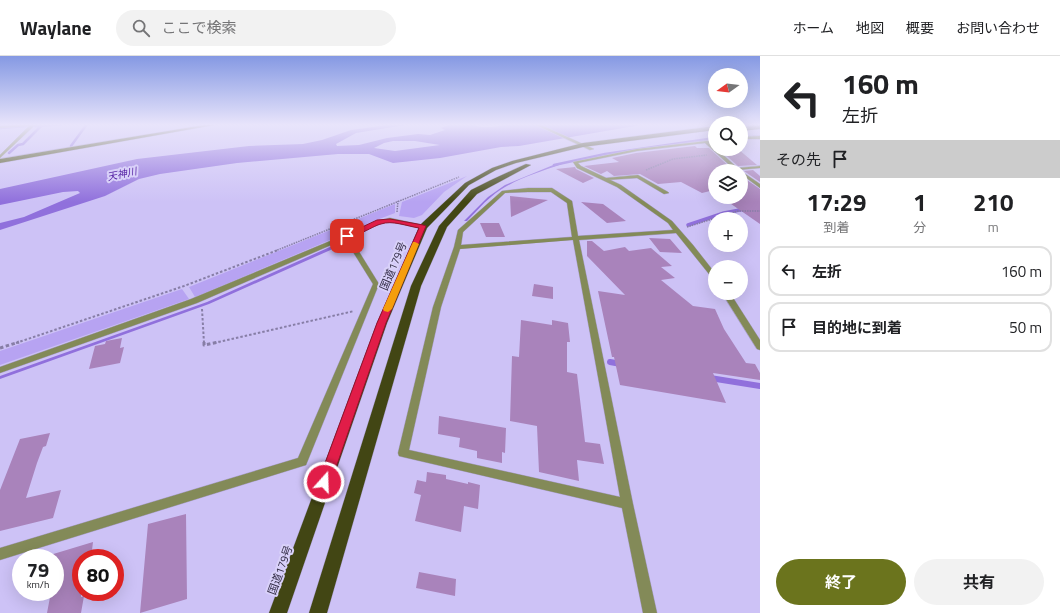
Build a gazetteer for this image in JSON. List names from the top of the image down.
{
  "streets": {
    "highway": ["国道179号"]
  },
  "water": ["天神川"],
  "north": "left",
  "page": {
    "header": "Waylane",
    "search": "ここで検索",
    "nav": [
      "ホーム",
      "地図",
      "概要",
      "お問い合わせ"
    ],
    "turn": ["160 m", "左折"],
    "map_buttons": ["+", "−"],
    "then": "その先",
    "eta": [
      "17:29",
      "到着",
      "1",
      "分",
      "210",
      "m"
    ],
    "list": [
      {
        "name": "左折",
        "value": "160 m"
      },
      {
        "name": "目的地に到着",
        "value": "50 m"
      }
    ],
    "speed": "79 km/h",
    "limit": "80",
    "buttons": ["終了", "共有"]
  }
}
